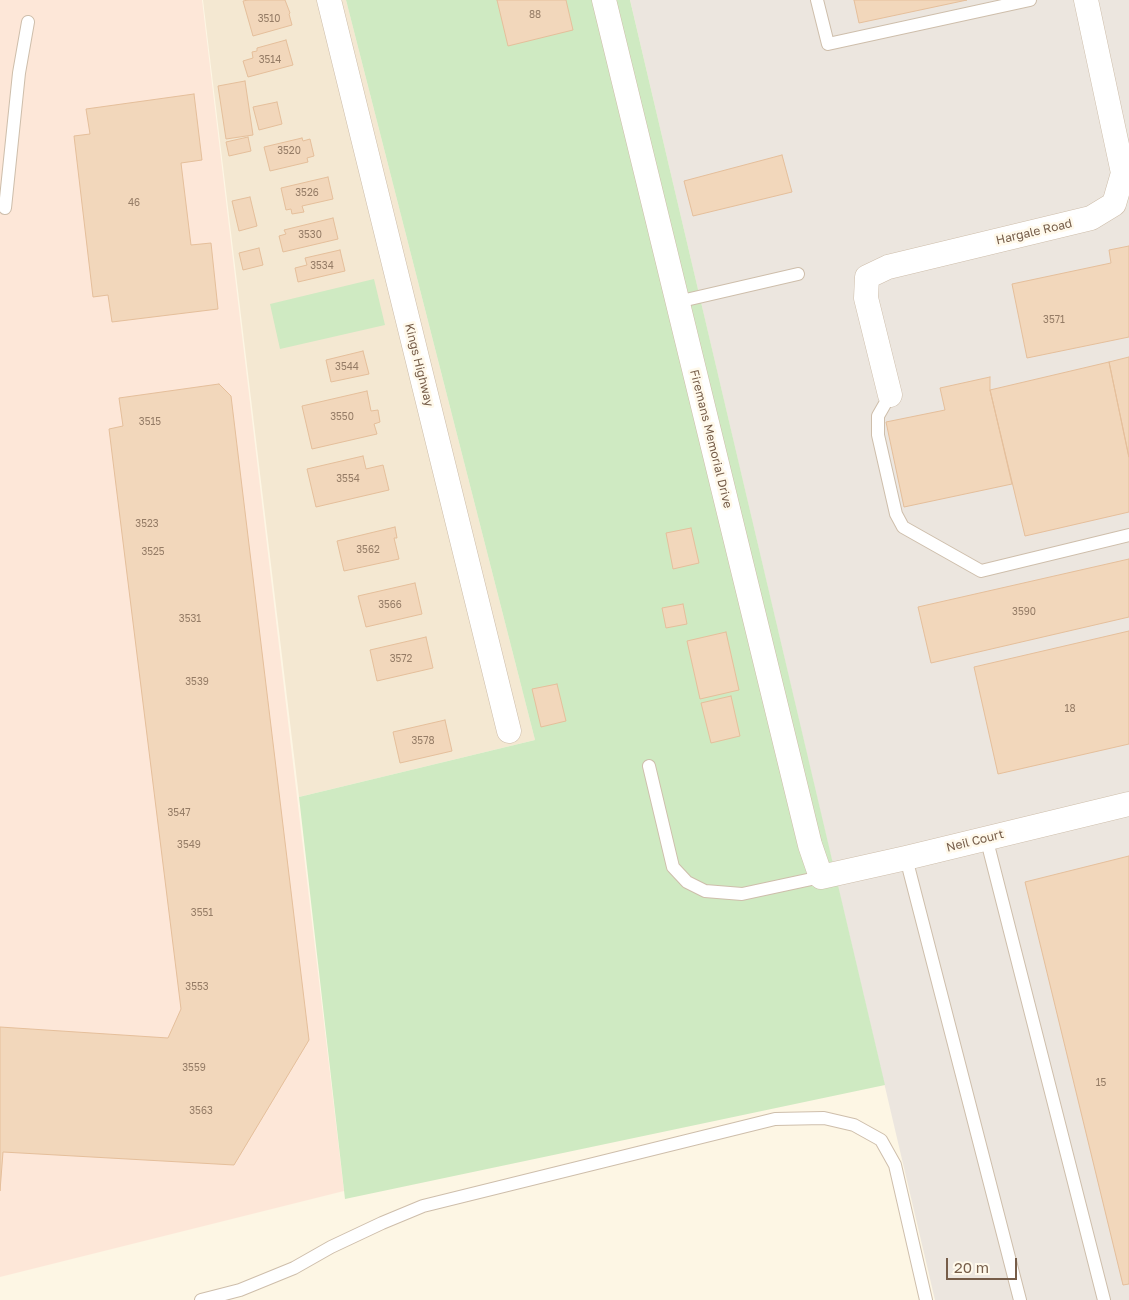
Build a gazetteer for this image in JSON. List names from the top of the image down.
{
  "streets": {
    "street": [
      "Hargale Road",
      "Kings Highway",
      "Firemans Memorial Drive",
      "Neil Court"
    ]
  },
  "crossings": [
    ["Firemans Memorial Drive", "Neil Court"]
  ],
  "house_numbers": [
    "88",
    "3510",
    "3514",
    "3520",
    "3526",
    "46",
    "3530",
    "3534",
    "3571",
    "3544",
    "3550",
    "3515",
    "3554",
    "3523",
    "3562",
    "3525",
    "3566",
    "3590",
    "3531",
    "3572",
    "3539",
    "18",
    "3578",
    "3547",
    "3549",
    "3551",
    "3553",
    "3559",
    "15",
    "3563"
  ],
  "scale_bar": "20 m"
}
